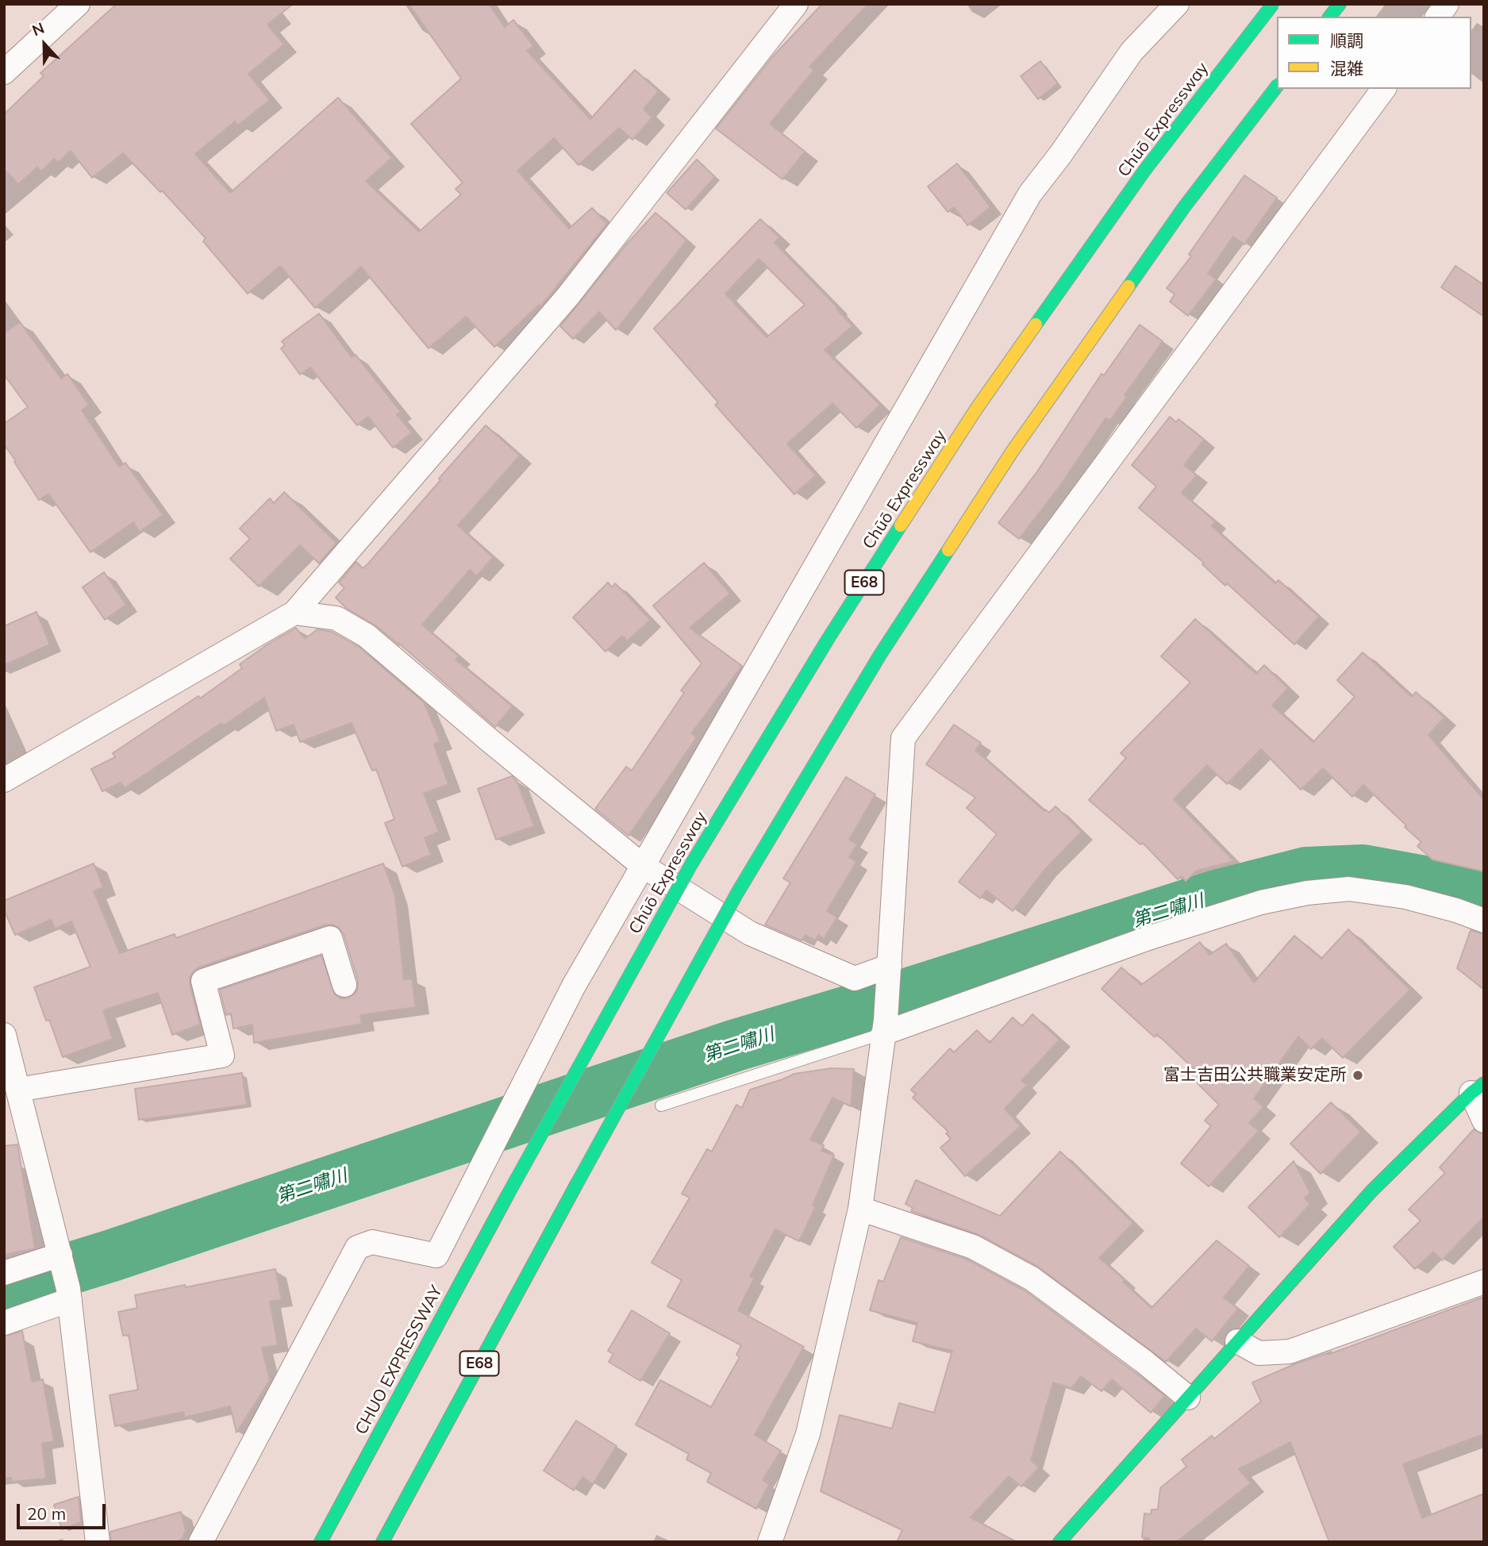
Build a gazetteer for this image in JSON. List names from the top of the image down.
{
  "streets": {
    "main road": ["Chūō Expressway", "E68", "CHUO EXPRESSWAY"]
  },
  "crossings": [
    ["Chūō Expressway", "CHUO EXPRESSWAY"]
  ],
  "water": ["第二嘯川"],
  "places": ["富士吉田公共職業安定所"],
  "legend": ["順調", "混雑"],
  "scale_bar": "20 m",
  "north": "top"
}
